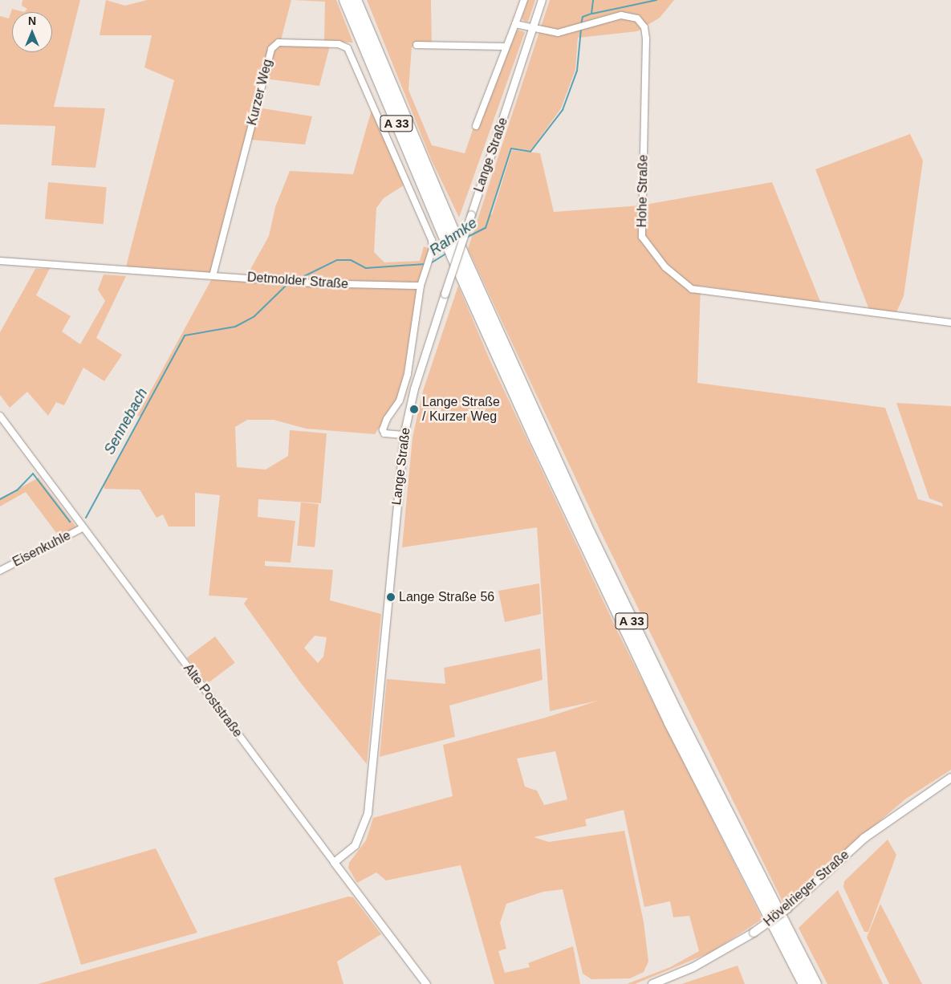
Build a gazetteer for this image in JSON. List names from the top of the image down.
{
  "streets": {
    "highway": ["A 33"],
    "main road": ["Hövelrieger Straße"],
    "street": [
      "Kurzer Weg",
      "Lange Straße",
      "Hohe Straße",
      "Detmolder Straße",
      "Eisenkuhle",
      "Alte Poststraße"
    ]
  },
  "crossings": [
    ["Kurzer Weg", "Detmolder Straße"],
    ["Lange Straße", "Hohe Straße"],
    ["Lange Straße", "Alte Poststraße"],
    ["Eisenkuhle", "Alte Poststraße"]
  ],
  "water": ["Rahmke", "Sennebach"],
  "places": ["Lange Straße / Kurzer Weg", "Lange Straße 56"],
  "north": "top"
}
